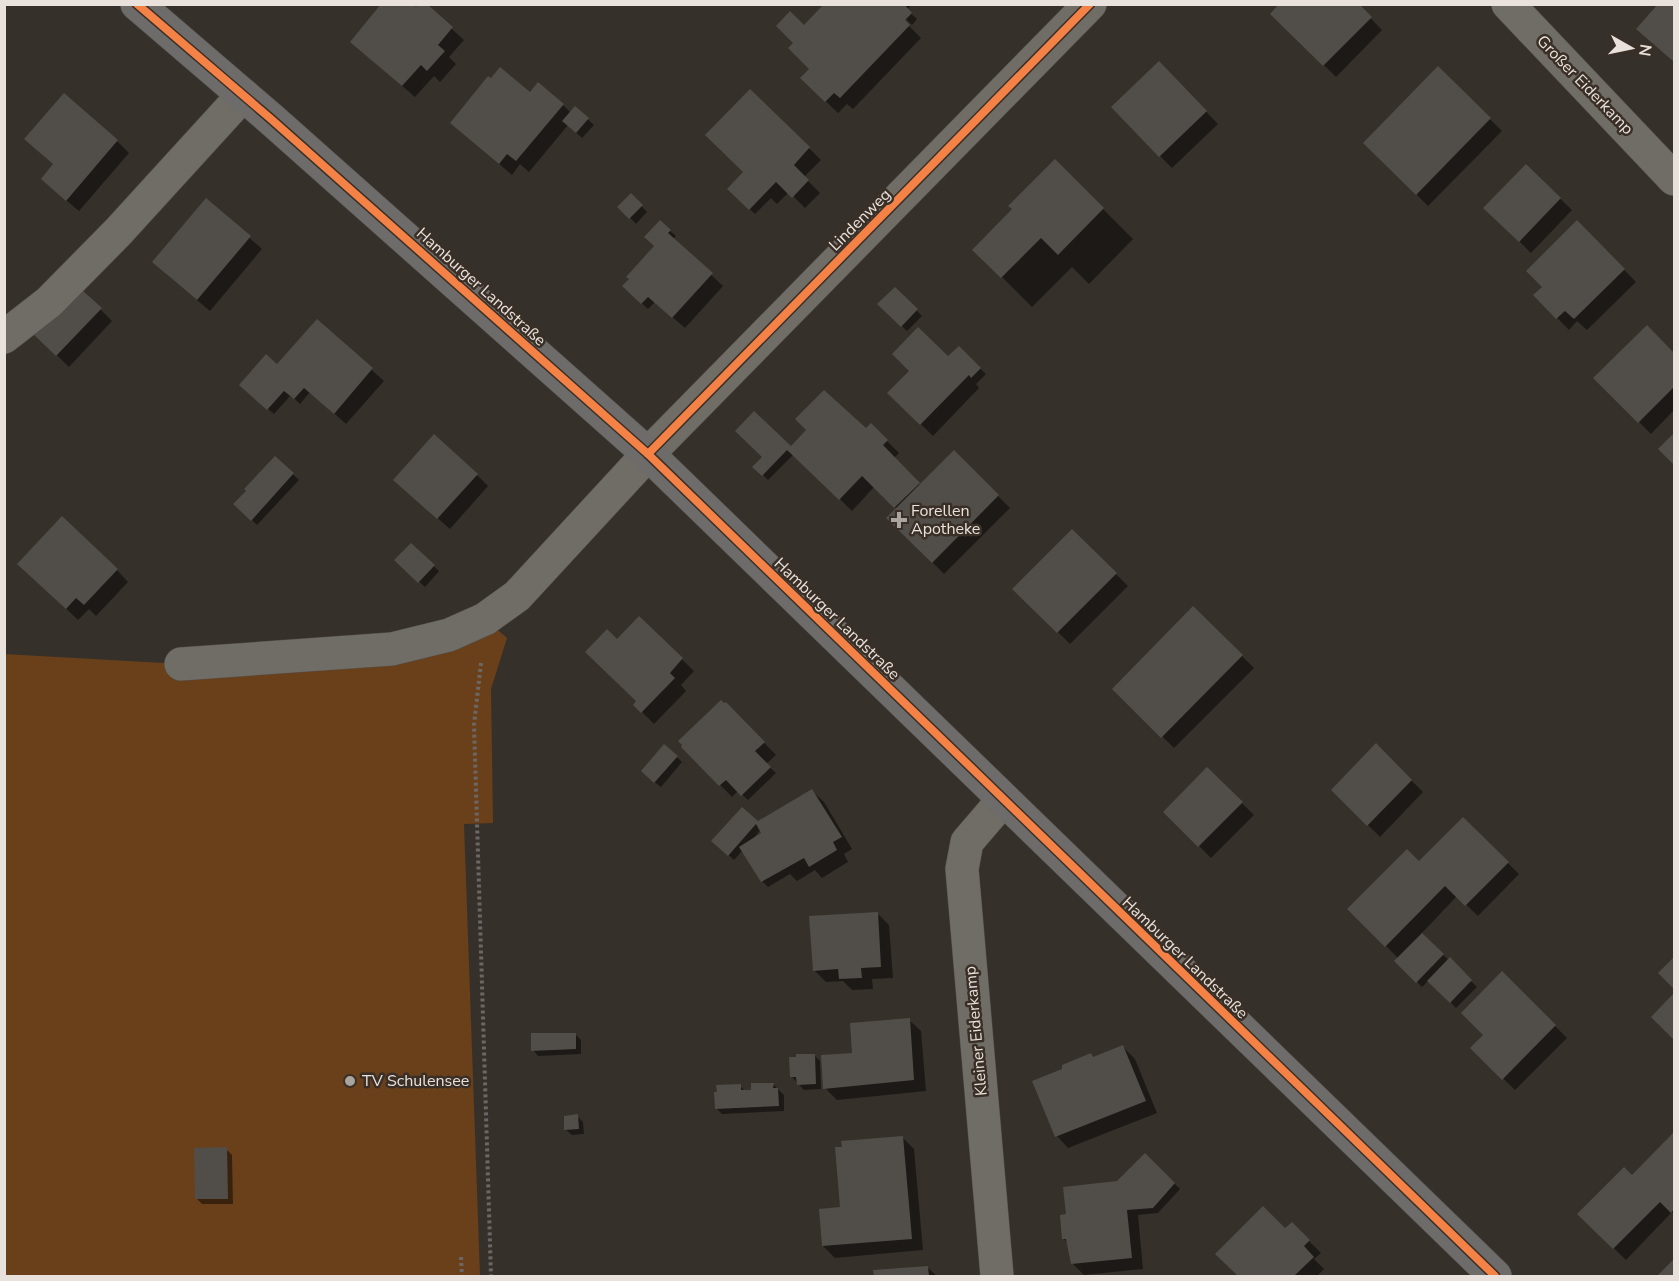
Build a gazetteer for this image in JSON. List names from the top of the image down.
{
  "streets": {
    "main road": ["Hamburger Landstraße"],
    "street": ["Großer Eiderkamp", "Lindenweg", "Kleiner Eiderkamp"]
  },
  "crossings": [
    ["Lindenweg", "Hamburger Landstraße"],
    ["Hamburger Landstraße", "Kleiner Eiderkamp"]
  ],
  "places": {
    "health": ["Forellen Apotheke"],
    "other": ["TV Schulensee"]
  },
  "north": "right"
}
